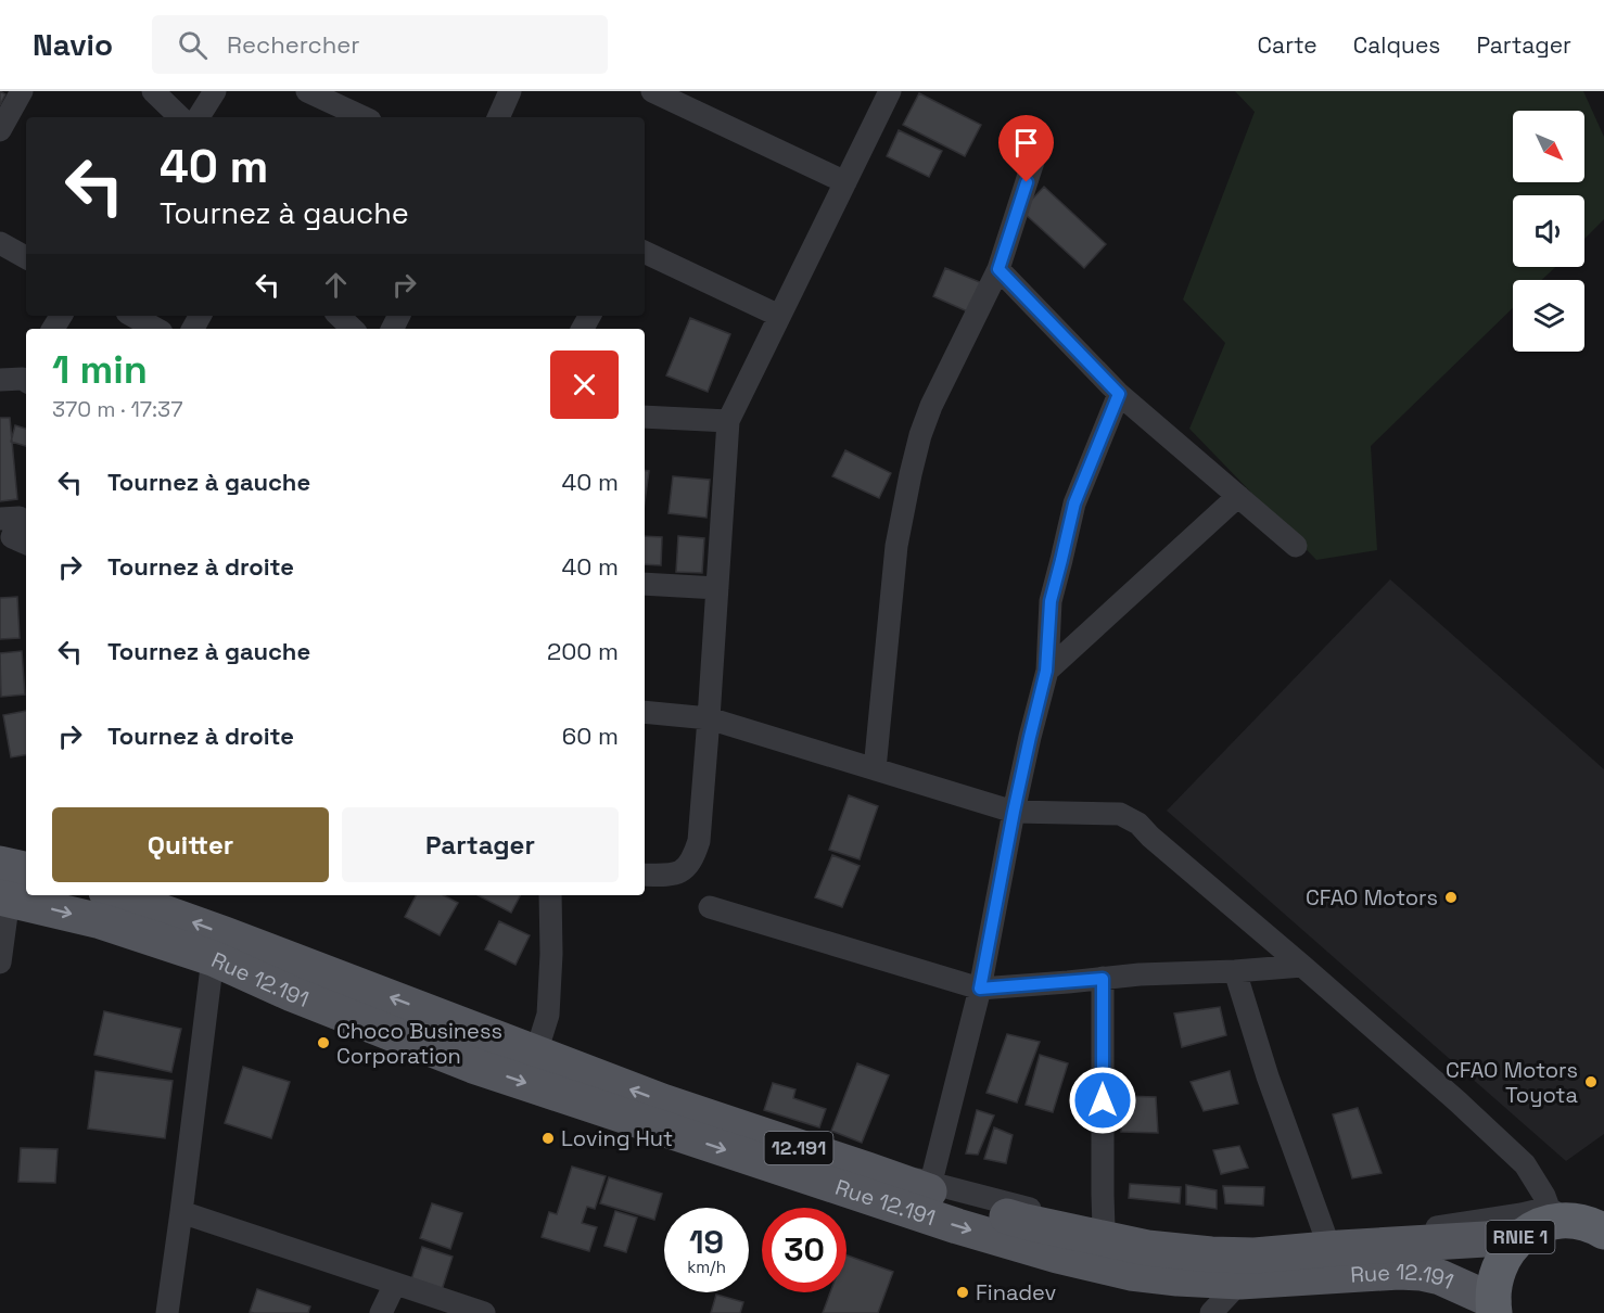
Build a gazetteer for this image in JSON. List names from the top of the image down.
{
  "streets": {
    "highway": ["RNIE 1"],
    "main road": ["Rue 12.191", "12.191"]
  },
  "crossings": [
    ["Rue 12.191", "RNIE 1"]
  ],
  "places": [
    "CFAO Motors",
    "Choco Business Corporation",
    "CFAO Motors Toyota",
    "Loving Hut",
    "Finadev"
  ],
  "north": "bottom right",
  "page": {
    "header": "Navio",
    "search": "Rechercher",
    "nav": ["Carte", "Calques", "Partager"],
    "turn": ["40 m", "Tournez à gauche"],
    "heading": ["1 min", "370 m · 17:37"],
    "list": [
      {
        "name": "Tournez à gauche",
        "value": "40 m"
      },
      {
        "name": "Tournez à droite",
        "value": "40 m"
      },
      {
        "name": "Tournez à gauche",
        "value": "200 m"
      },
      {
        "name": "Tournez à droite",
        "value": "60 m"
      }
    ],
    "buttons": ["Quitter", "Partager"],
    "speed": "19 km/h",
    "limit": "30"
  }
}
